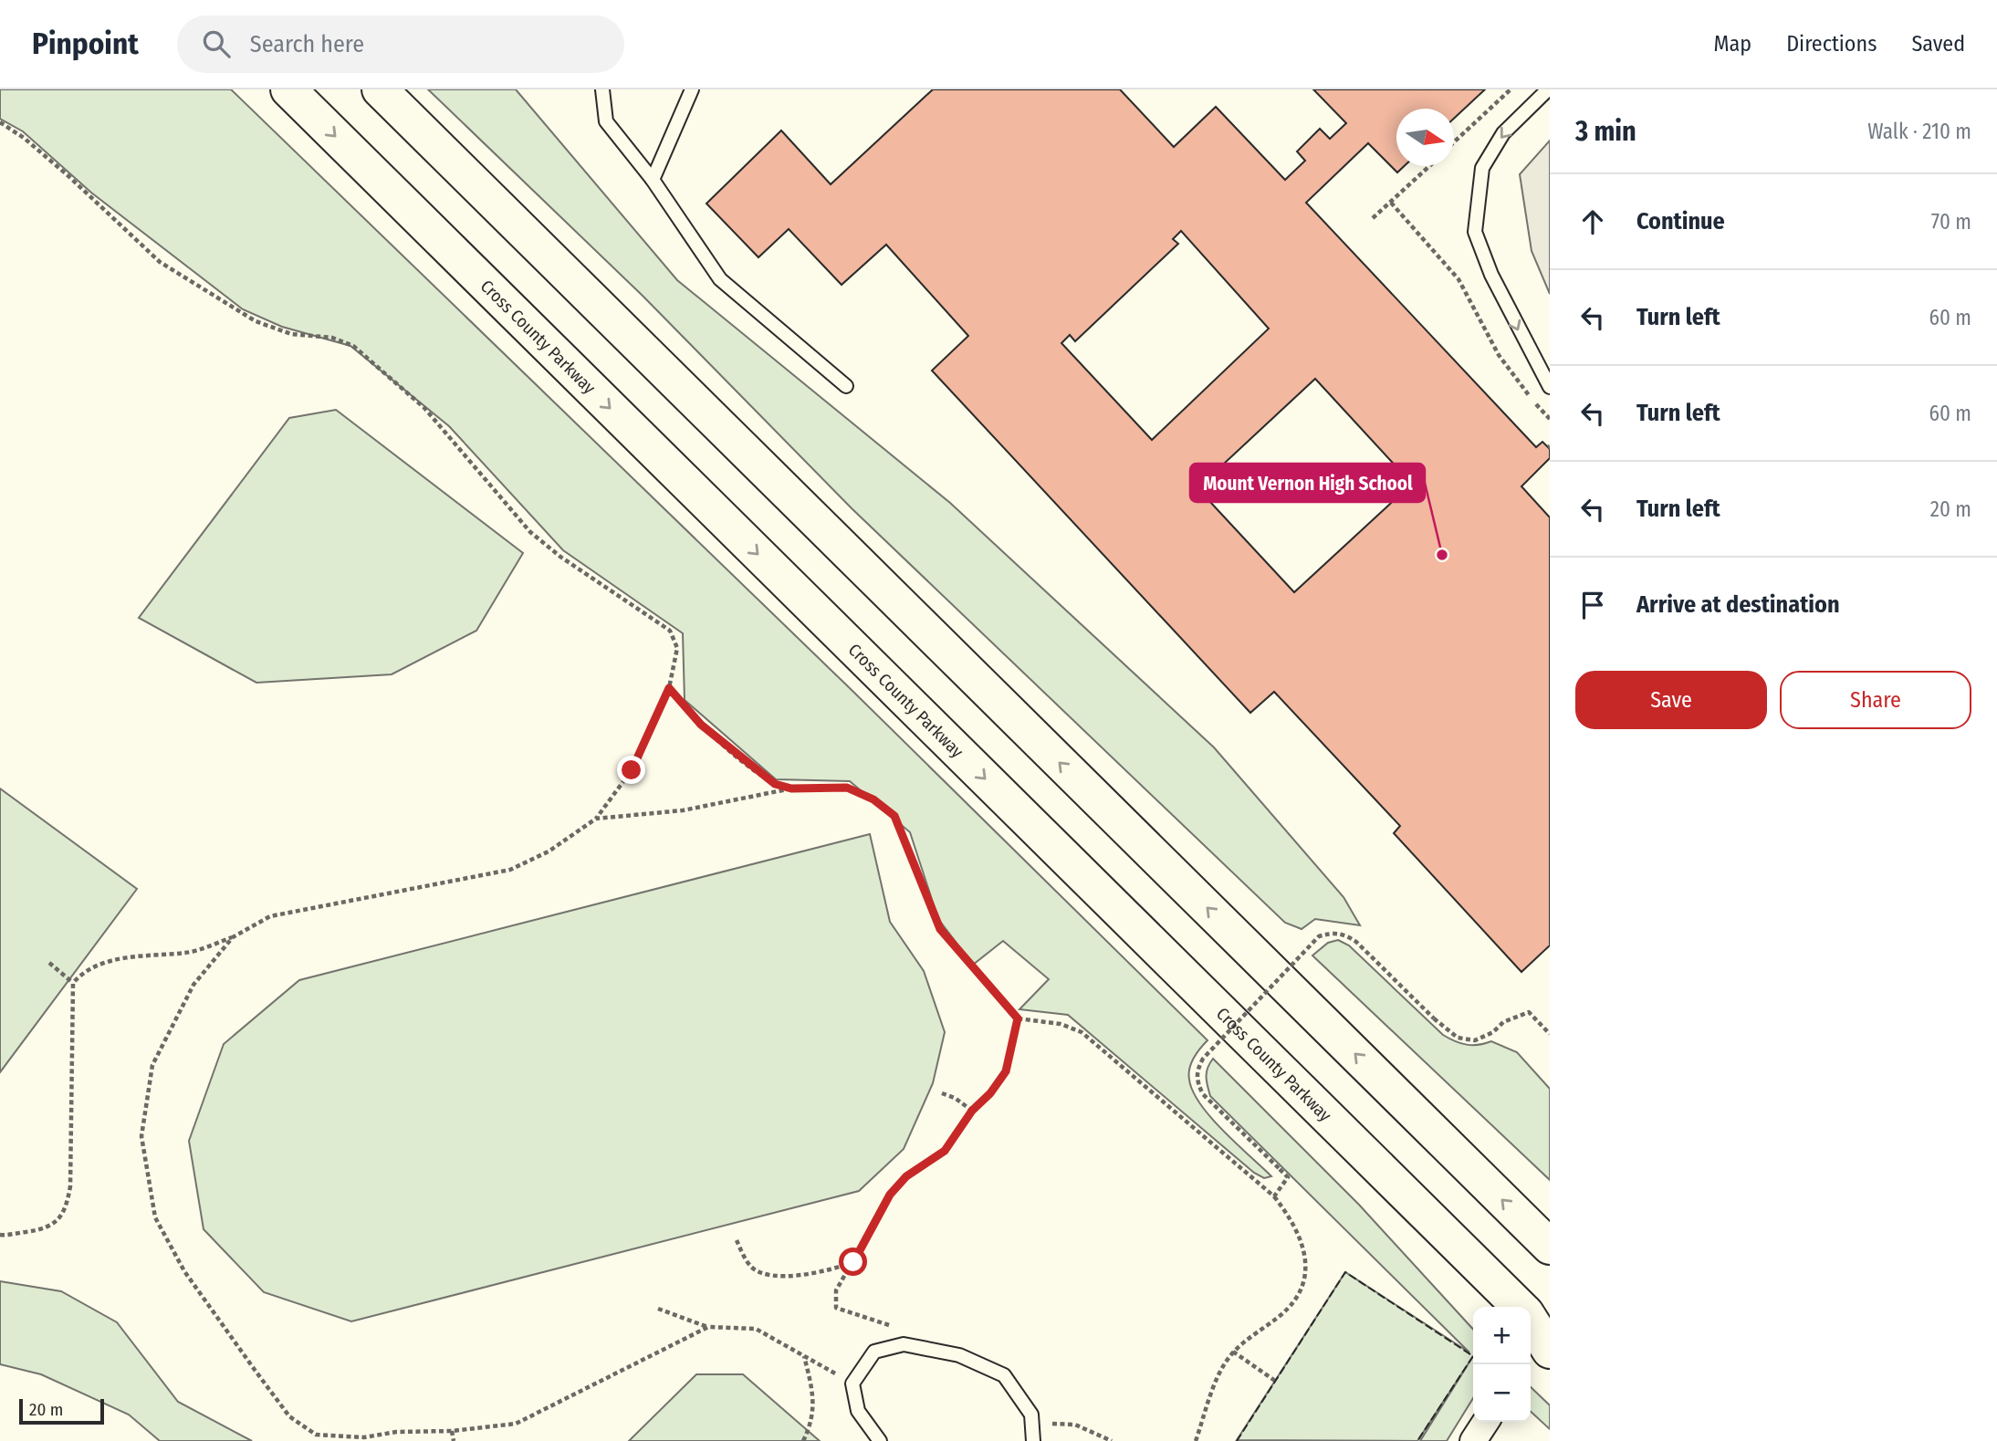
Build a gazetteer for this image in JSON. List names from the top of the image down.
{
  "streets": {
    "highway": ["Cross County Parkway"]
  },
  "places": ["Mount Vernon High School"],
  "scale_bar": "20 m",
  "north": "right",
  "page": {
    "header": "Pinpoint",
    "search": "Search here",
    "nav": ["Map", "Directions", "Saved"],
    "heading": ["3 min", "Walk · 210 m"],
    "list": [
      ["Continue", "70 m"],
      ["Turn left", "60 m"],
      ["Turn left", "60 m"],
      ["Turn left", "20 m"],
      "Arrive at destination"
    ],
    "buttons": ["Save", "Share"],
    "map_buttons": ["+", "−"],
    "scale": "20 m"
  }
}
